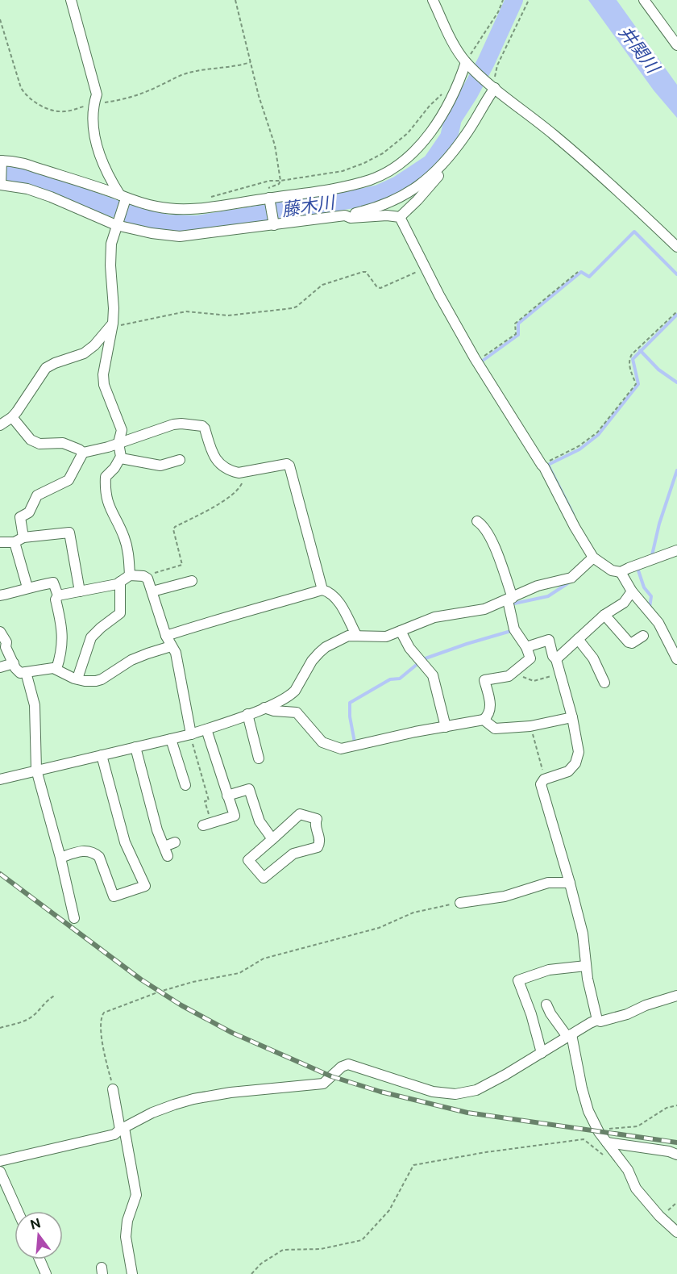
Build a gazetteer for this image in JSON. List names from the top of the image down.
{
  "water": ["井関川", "藤木川"],
  "north": "top"
}
